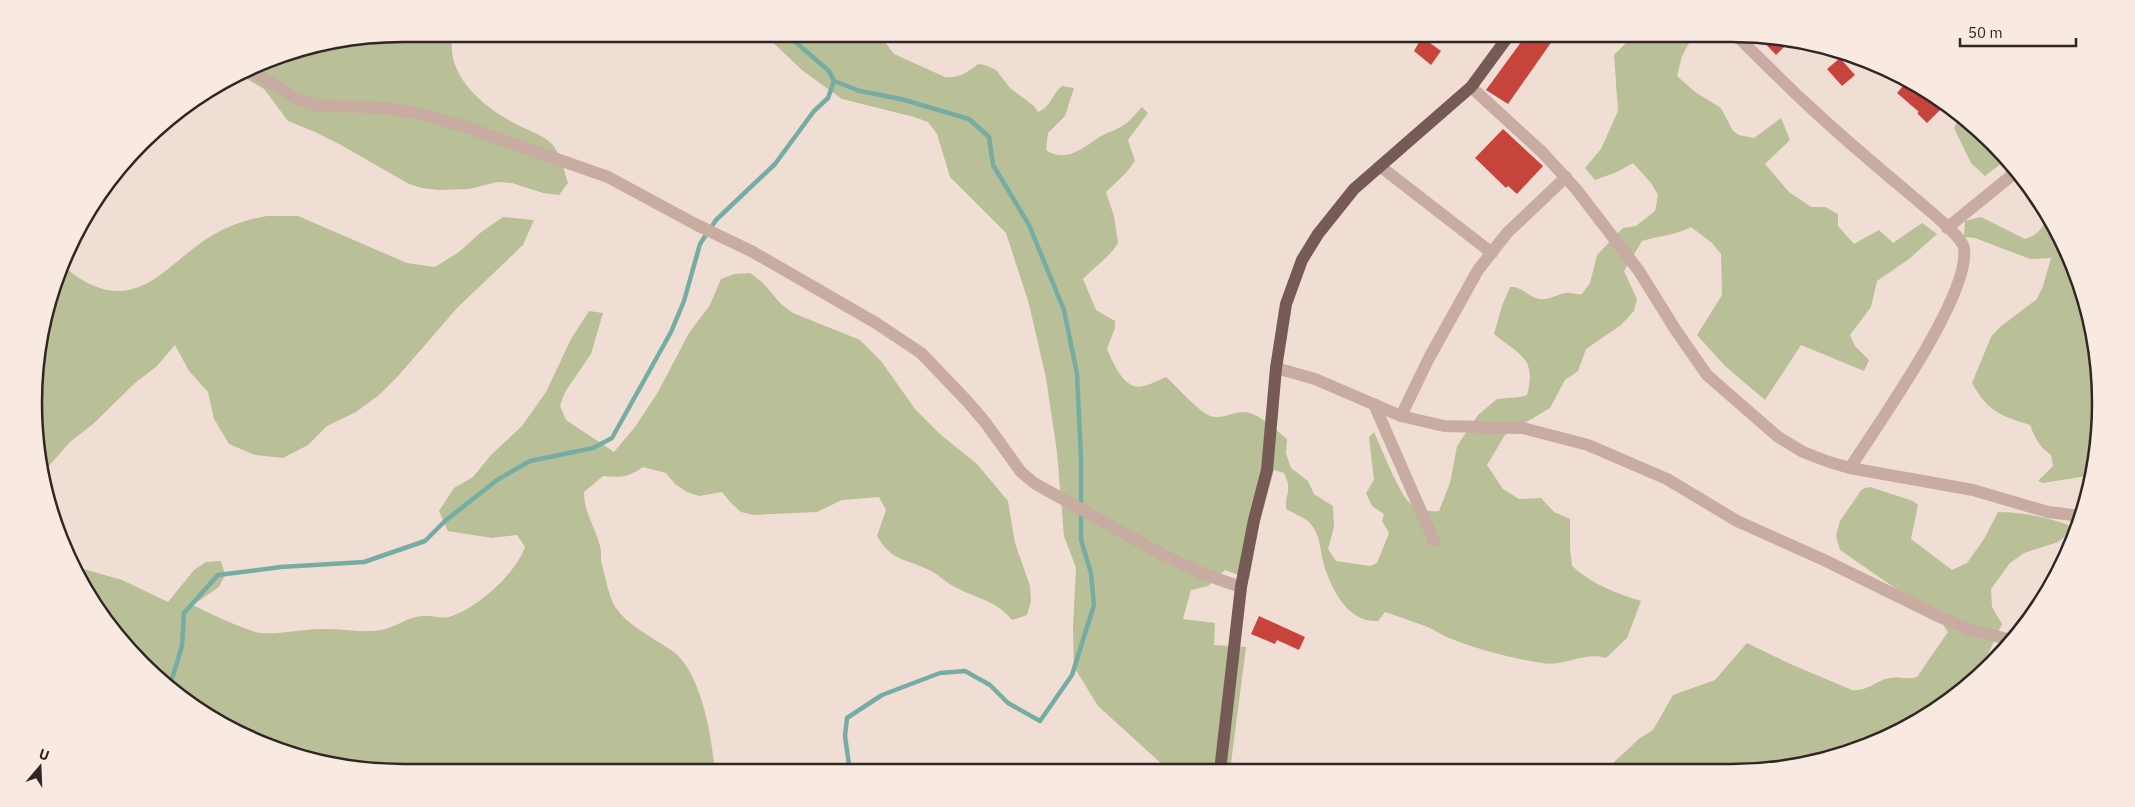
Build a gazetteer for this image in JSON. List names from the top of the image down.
{
  "scale_bar": "50 m",
  "north": "top"
}
